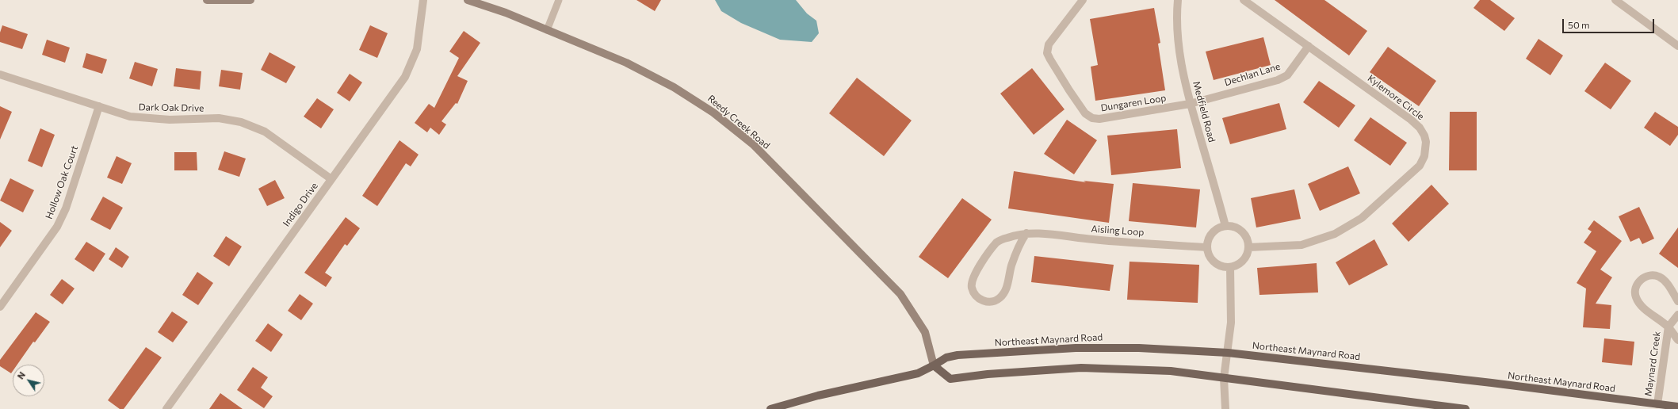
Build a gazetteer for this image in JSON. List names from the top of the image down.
{
  "streets": {
    "main road": ["Northeast Maynard Road"],
    "street": [
      "Dechlan Lane",
      "Kylemore Circle",
      "Dungaren Loop",
      "Dark Oak Drive",
      "Medfield Road",
      "Reedy Creek Road",
      "Hollow Oak Court",
      "Indigo Drive",
      "Aisling Loop",
      "Maynard Creek"
    ]
  },
  "crossings": [
    ["Dechlan Lane", "Kylemore Circle"],
    ["Dechlan Lane", "Dungaren Loop"],
    ["Dechlan Lane", "Medfield Road"],
    ["Kylemore Circle", "Medfield Road"],
    ["Kylemore Circle", "Aisling Loop"],
    ["Dungaren Loop", "Medfield Road"],
    ["Dark Oak Drive", "Hollow Oak Court"],
    ["Dark Oak Drive", "Indigo Drive"],
    ["Medfield Road", "Aisling Loop"],
    ["Reedy Creek Road", "Northeast Maynard Road"],
    ["Northeast Maynard Road", "Maynard Creek"]
  ],
  "scale_bar": "50 m",
  "north": "top left"
}
